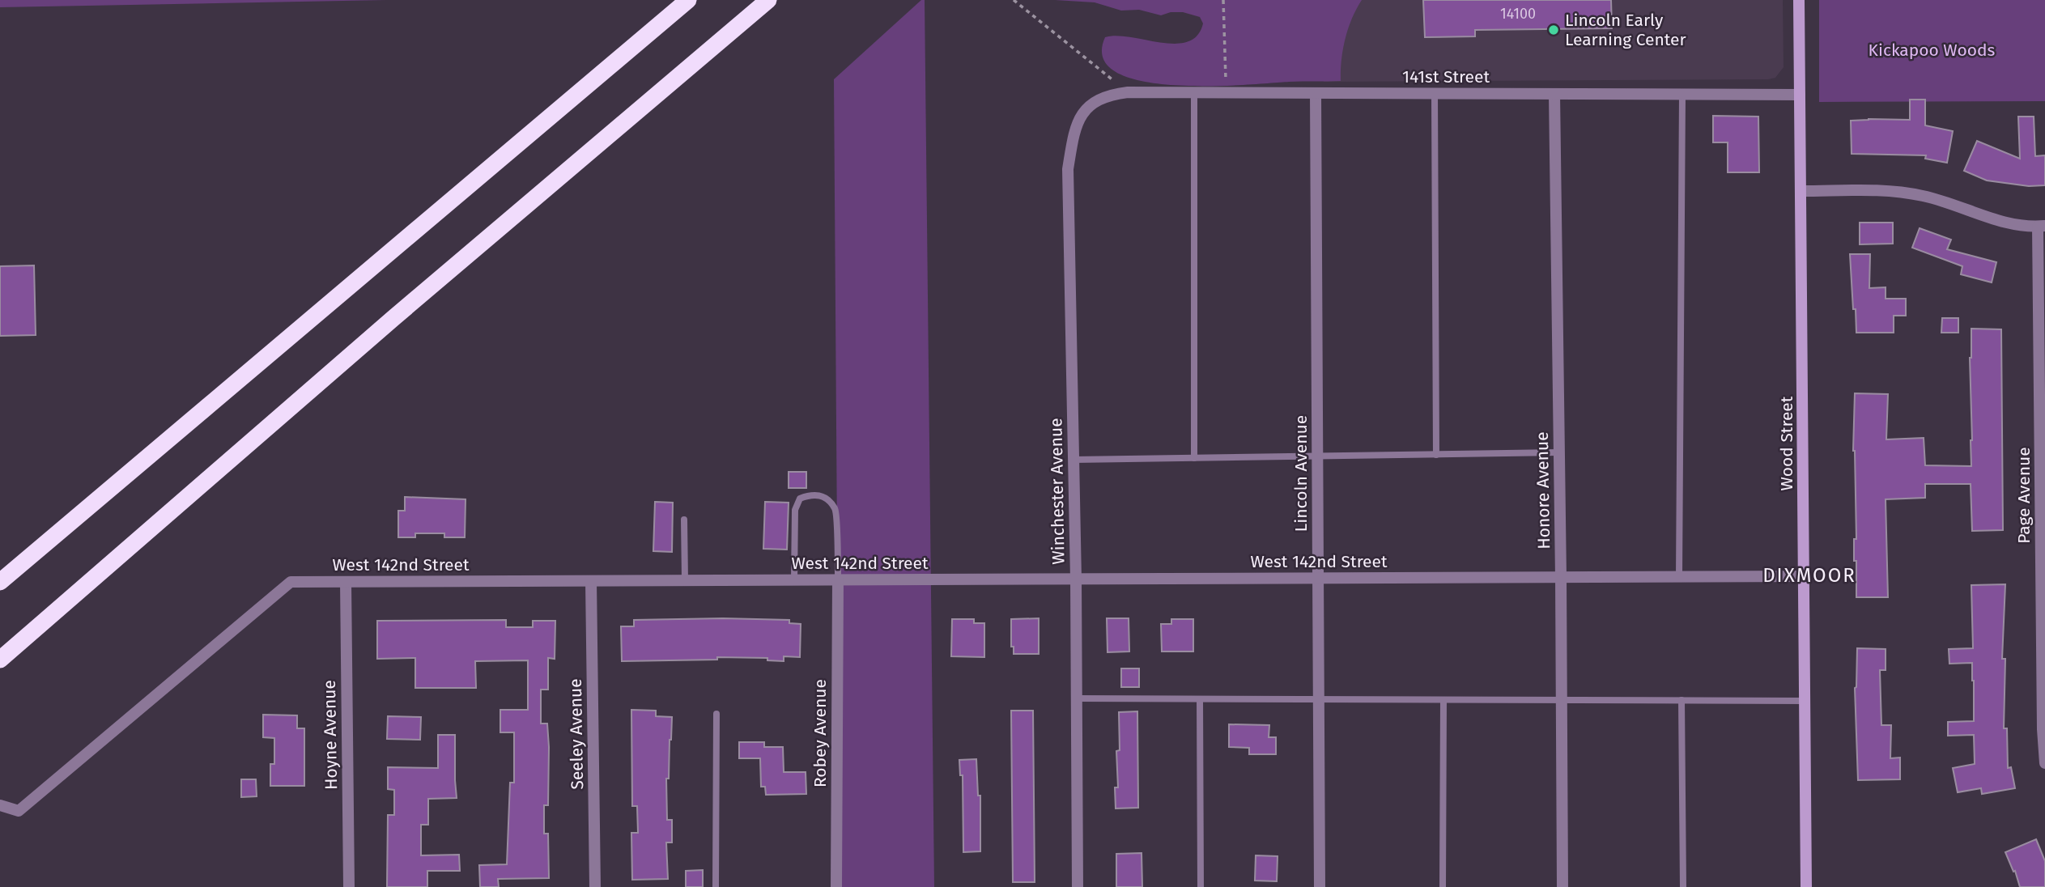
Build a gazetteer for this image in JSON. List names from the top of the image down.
{
  "streets": {
    "main road": ["Wood Street"],
    "street": [
      "141st Street",
      "Lincoln Avenue",
      "Honore Avenue",
      "Winchester Avenue",
      "Page Avenue",
      "West 142nd Street",
      "Robey Avenue",
      "Seeley Avenue",
      "Hoyne Avenue"
    ]
  },
  "crossings": [
    ["141st Street", "Wood Street"],
    ["141st Street", "Lincoln Avenue"],
    ["141st Street", "Honore Avenue"],
    ["141st Street", "Winchester Avenue"],
    ["Wood Street", "West 142nd Street"],
    ["Lincoln Avenue", "West 142nd Street"],
    ["Honore Avenue", "West 142nd Street"],
    ["Winchester Avenue", "West 142nd Street"],
    ["West 142nd Street", "Robey Avenue"],
    ["West 142nd Street", "Seeley Avenue"],
    ["West 142nd Street", "Hoyne Avenue"]
  ],
  "districts": ["DIXMOOR"],
  "parks": ["Kickapoo Woods"],
  "places": ["Lincoln Early Learning Center"],
  "house_numbers": ["14100"]
}
